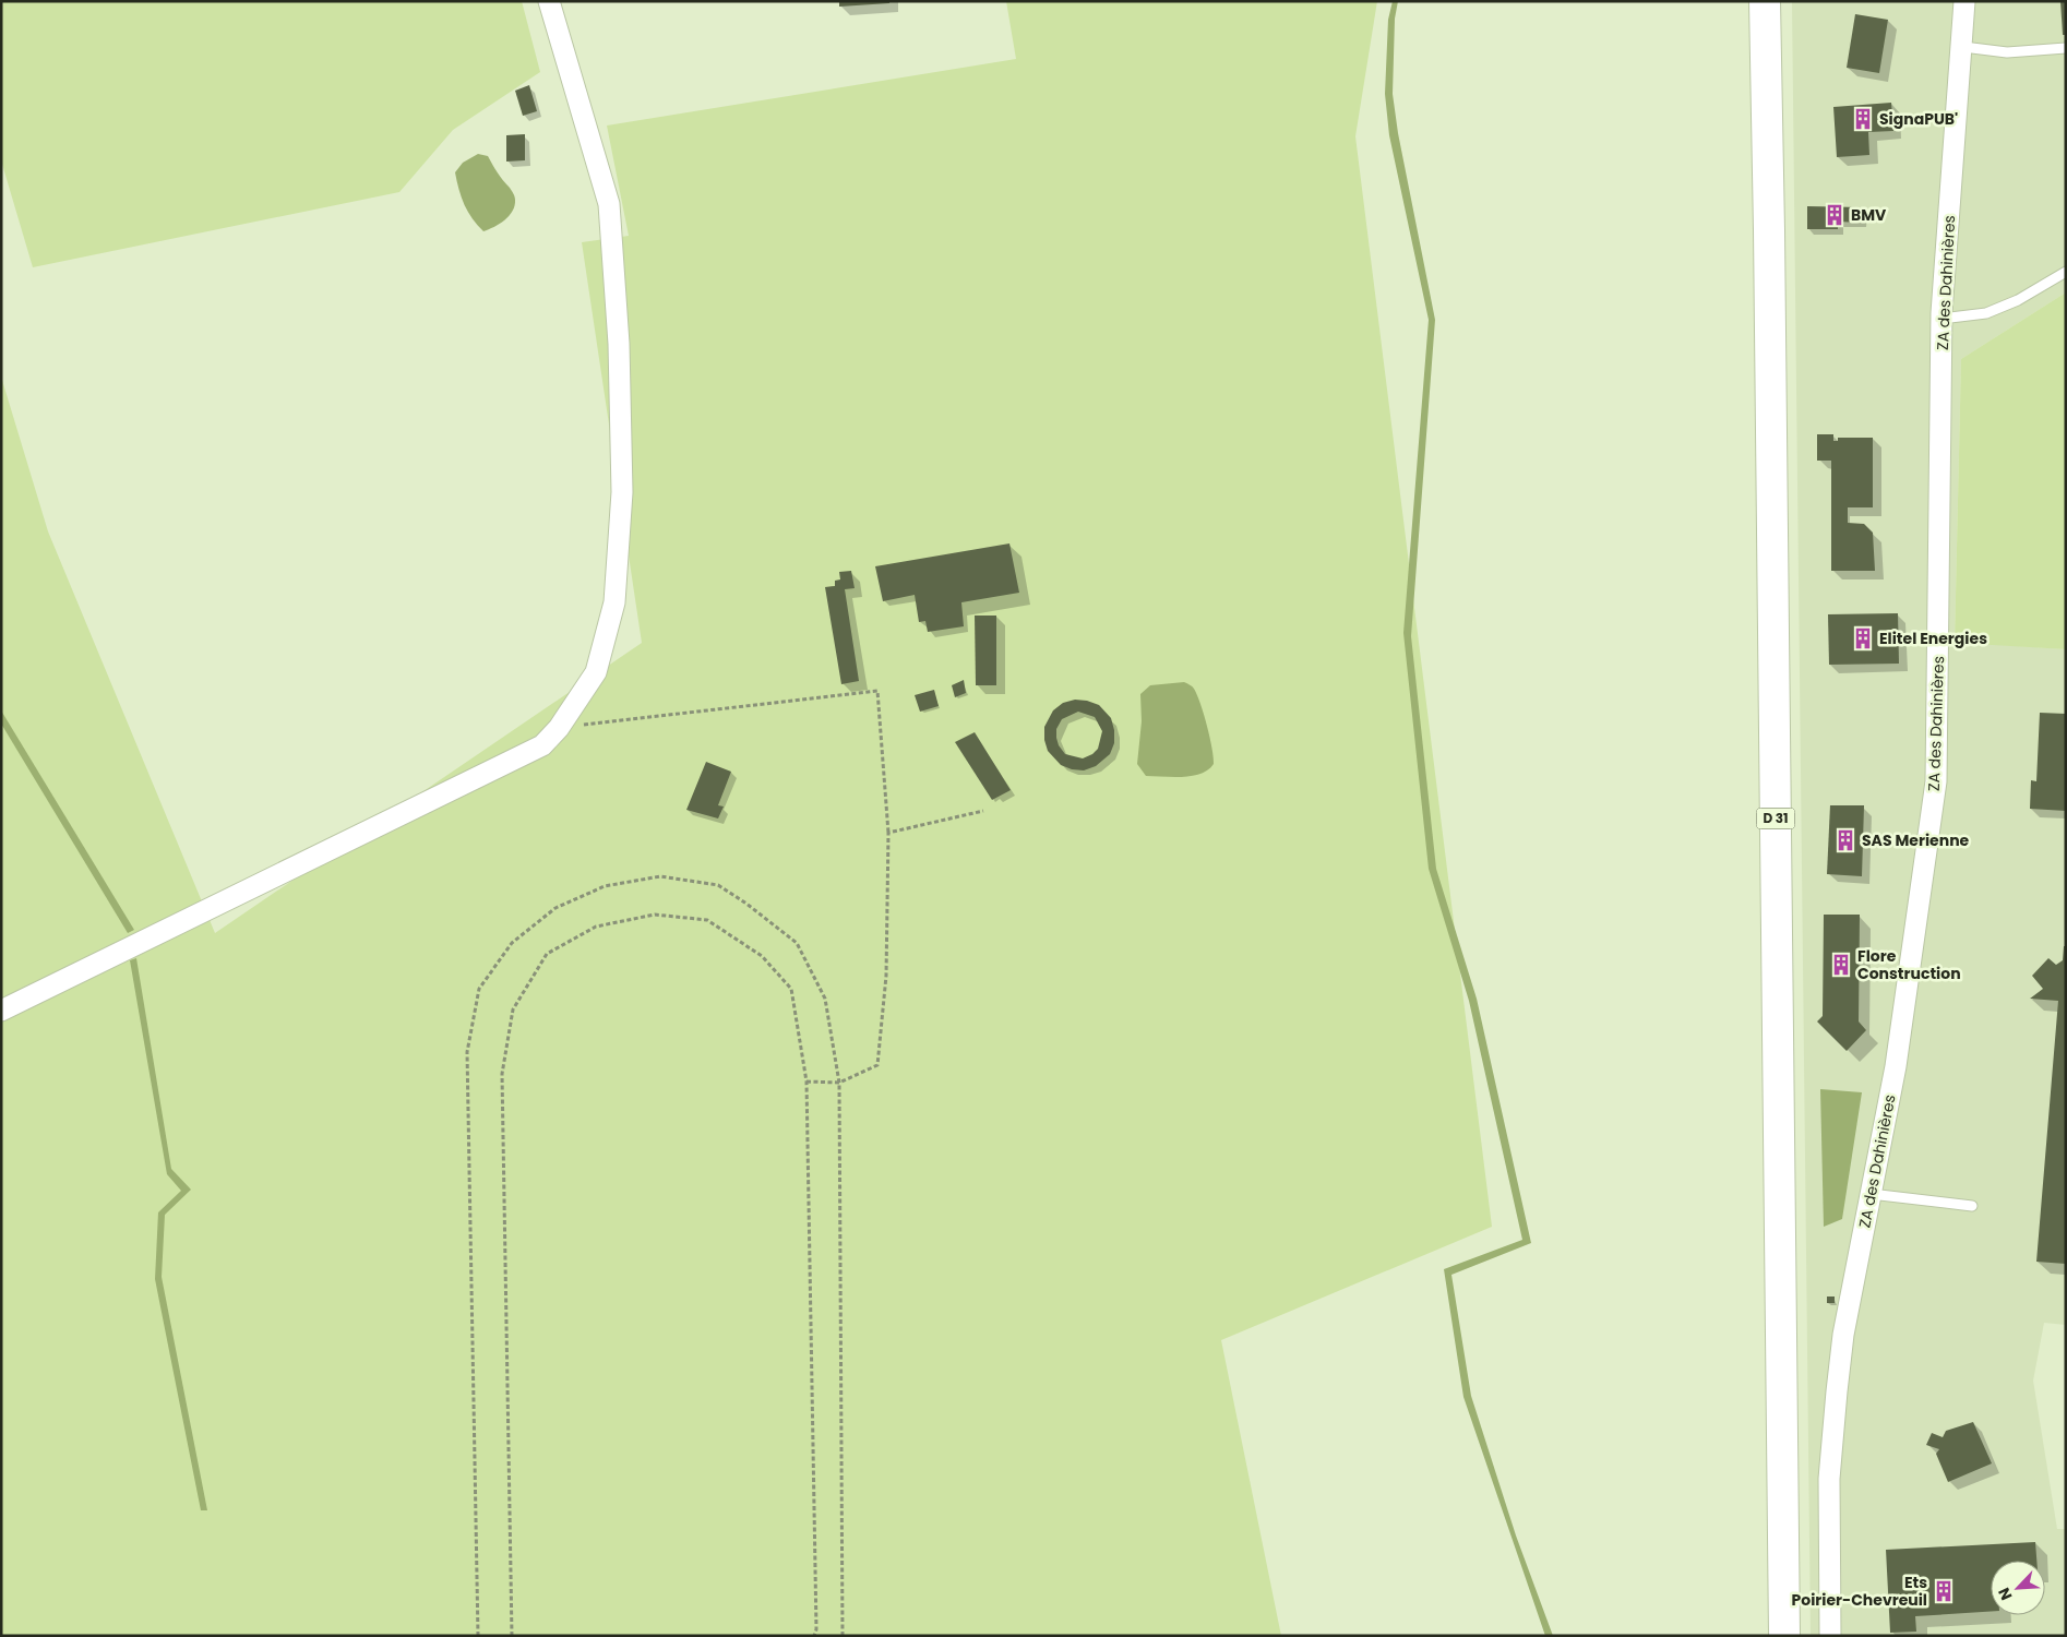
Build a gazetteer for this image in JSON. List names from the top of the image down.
{
  "streets": {
    "main road": ["D 31"],
    "street": ["ZA des Dahinières"]
  },
  "places": {
    "building": [
      "SignaPUB'",
      "BMV",
      "Elitel Energies",
      "SAS Merienne",
      "Flore Construction",
      "Ets Poirier-Chevreuil"
    ]
  },
  "north": "bottom left"
}
